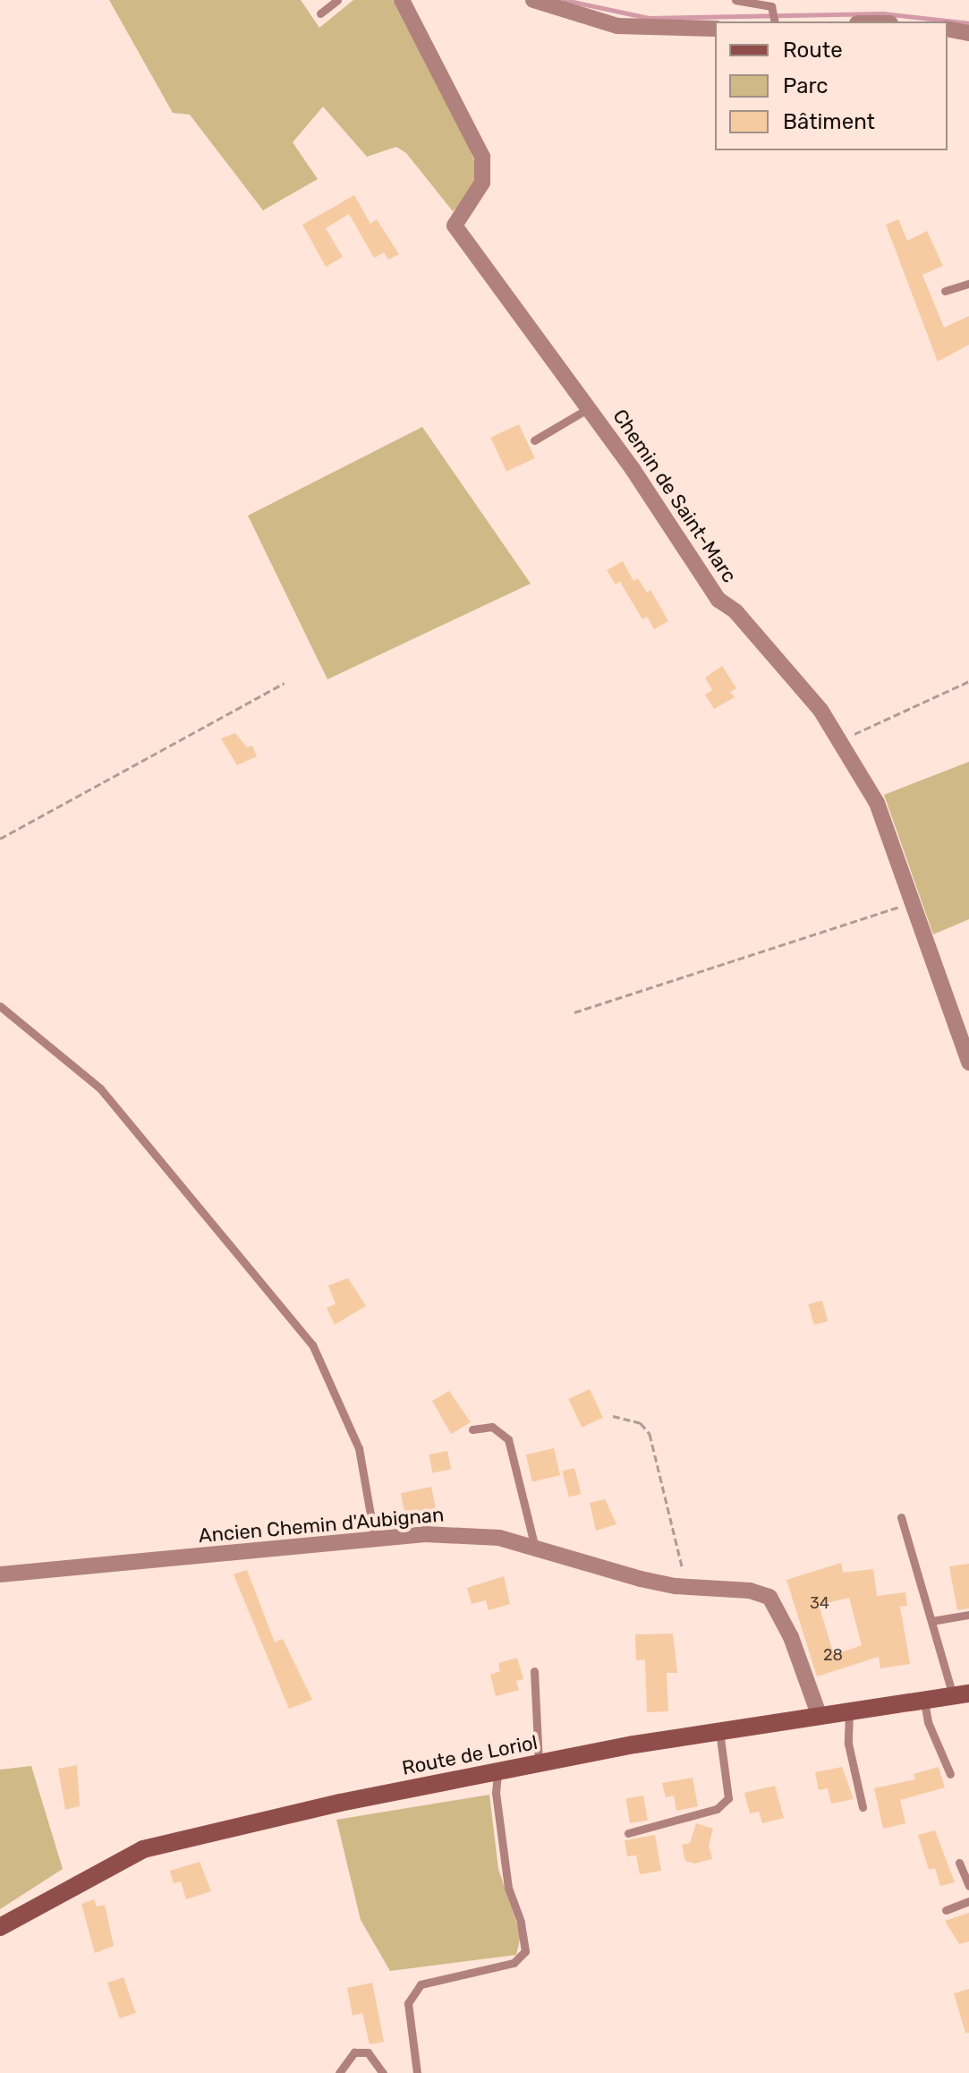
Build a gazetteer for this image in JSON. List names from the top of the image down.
{
  "streets": {
    "street": ["Chemin de Saint-Marc", "Ancien Chemin d'Aubignan", "Route de Loriol"]
  },
  "crossings": [
    ["Ancien Chemin d'Aubignan", "Route de Loriol"]
  ],
  "house_numbers": ["34", "28"],
  "legend": ["Route", "Parc", "Bâtiment"]
}
